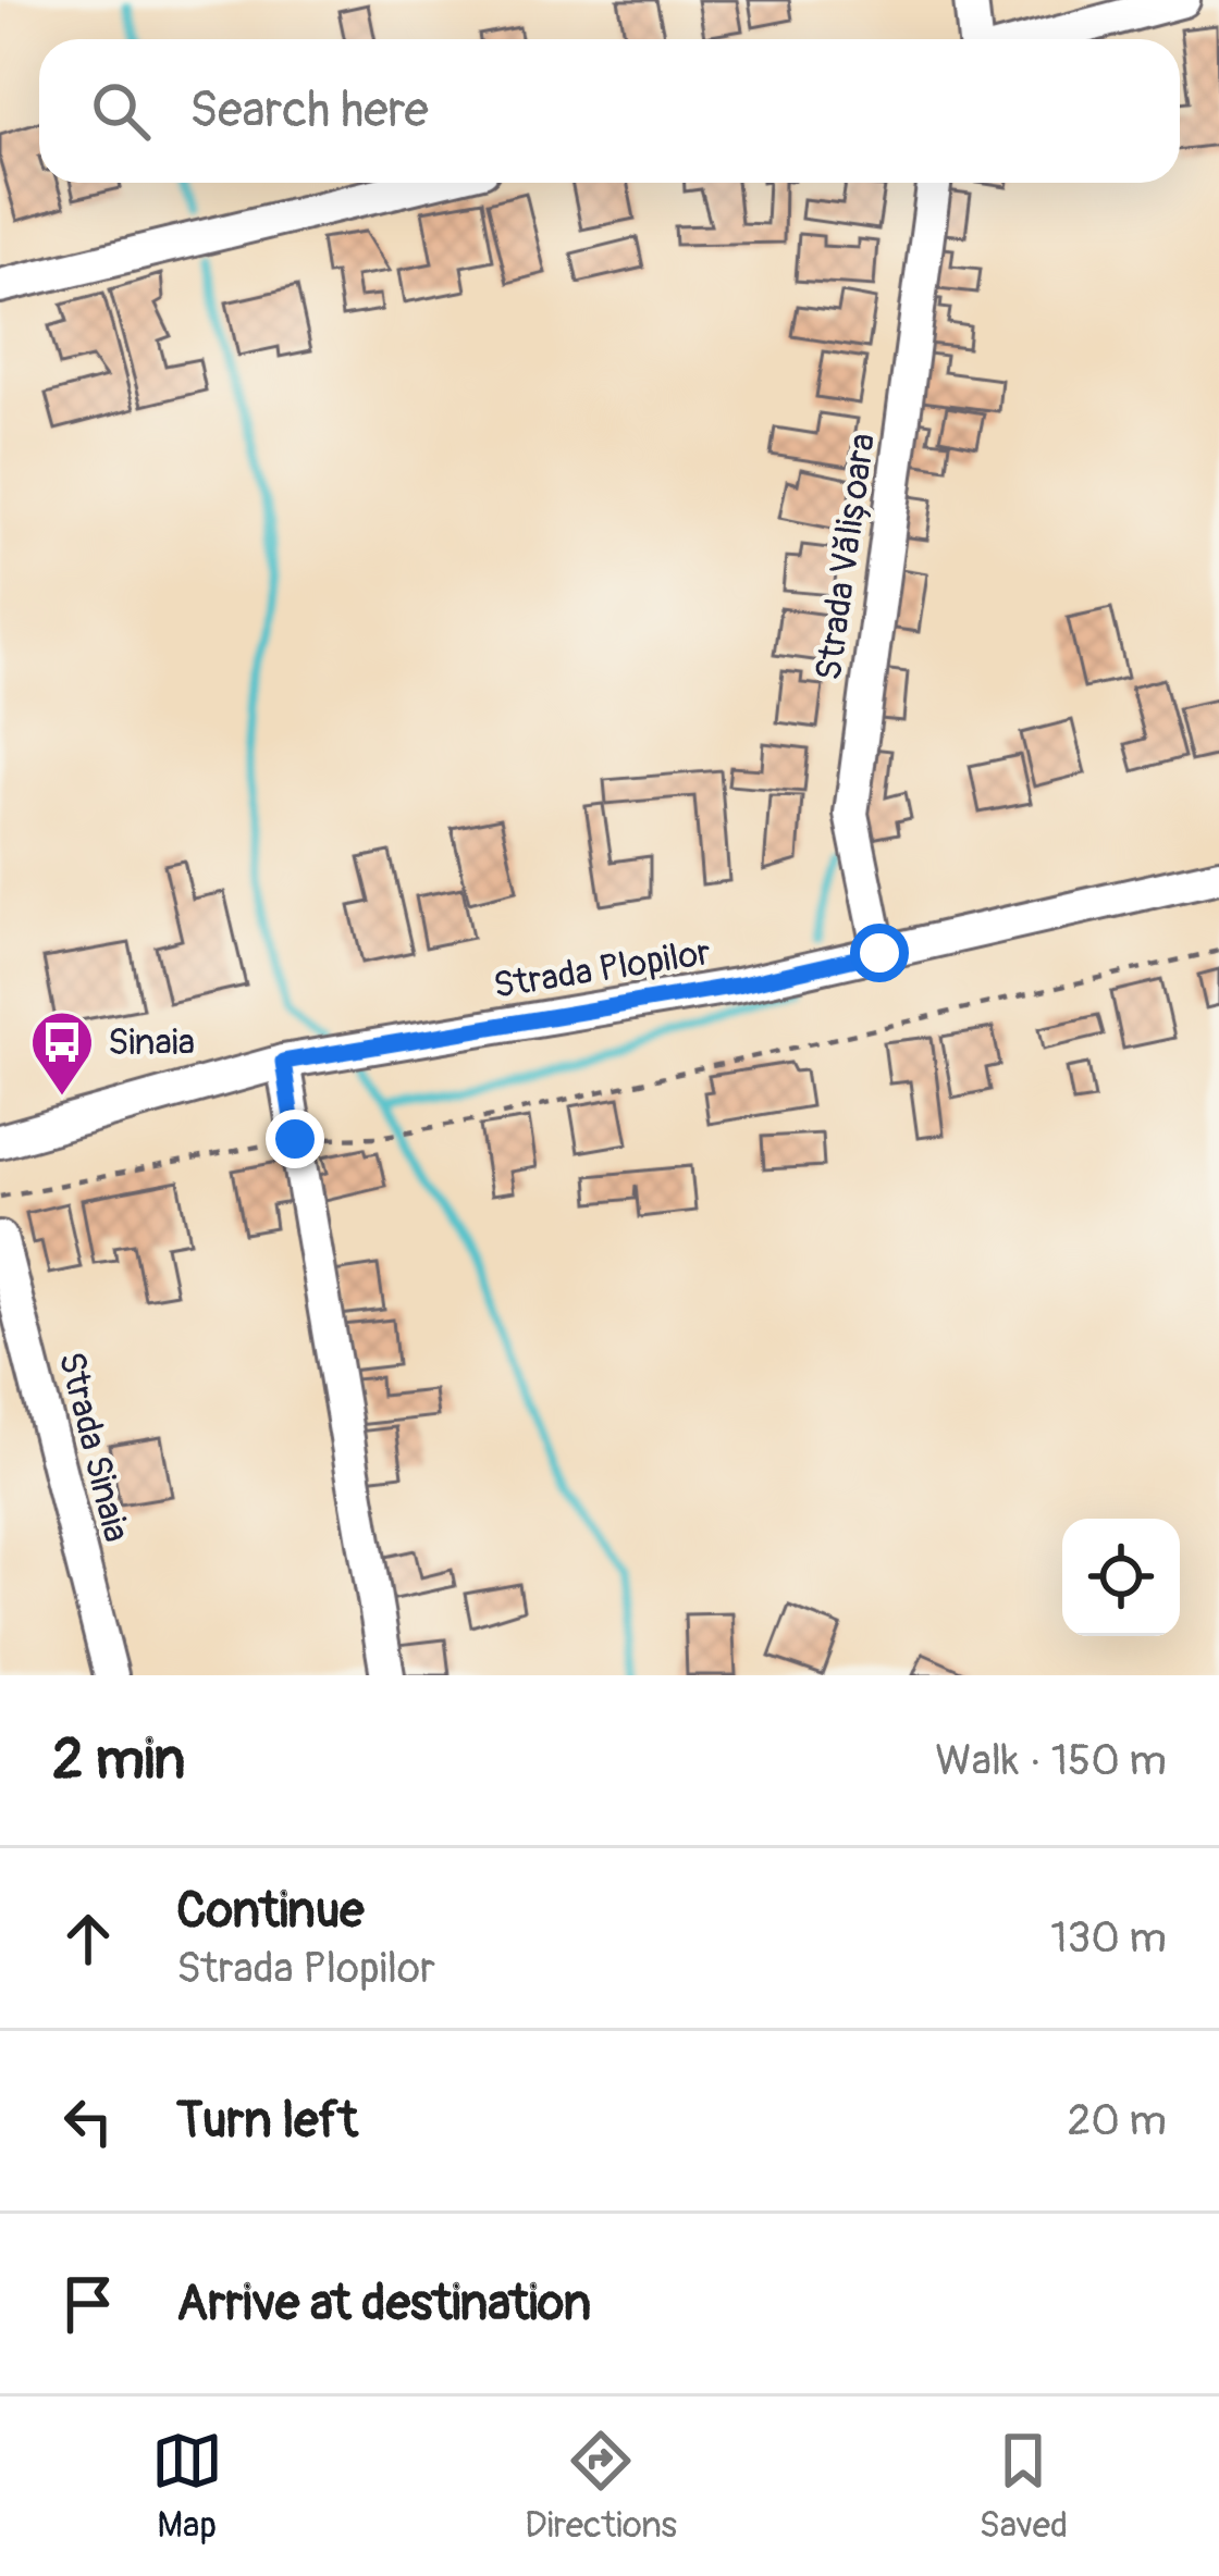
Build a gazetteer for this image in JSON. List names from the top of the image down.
{
  "streets": {
    "street": ["Strada Vălișoara", "Strada Plopilor", "Strada Sinaia"]
  },
  "crossings": [
    ["Strada Vălișoara", "Strada Plopilor"]
  ],
  "places": {
    "bus stop": ["Sinaia"]
  },
  "page": {
    "search": "Search here",
    "heading": ["2 min", "Walk · 150 m"],
    "list": [
      ["Continue", "Strada Plopilor", "130 m"],
      ["Turn left", "20 m"],
      "Arrive at destination"
    ],
    "nav": ["Map", "Directions", "Saved"]
  }
}
